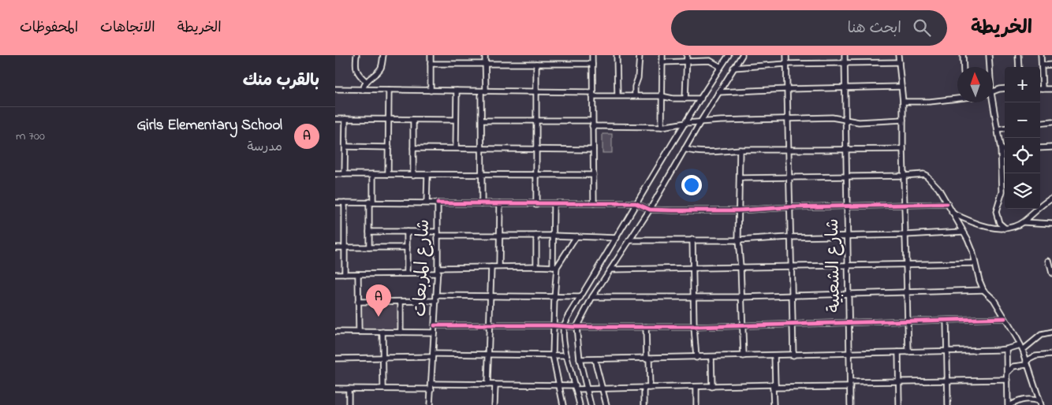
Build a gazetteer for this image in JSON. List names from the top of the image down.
{
  "streets": {
    "street": ["شارع الشعبية", "شارع المربعات"]
  },
  "north": "top",
  "page": {
    "header": "الخريطة",
    "search": "ابحث هنا",
    "nav": ["الخريطة", "الاتجاهات", "المحفوظات"],
    "heading": "بالقرب منك",
    "map_buttons": ["+", "−"],
    "list": [
      {
        "mark": "A",
        "name": "Girls Elementary School",
        "note": "مدرسة",
        "value": "700 m"
      }
    ],
    "pins": "A"
  }
}
